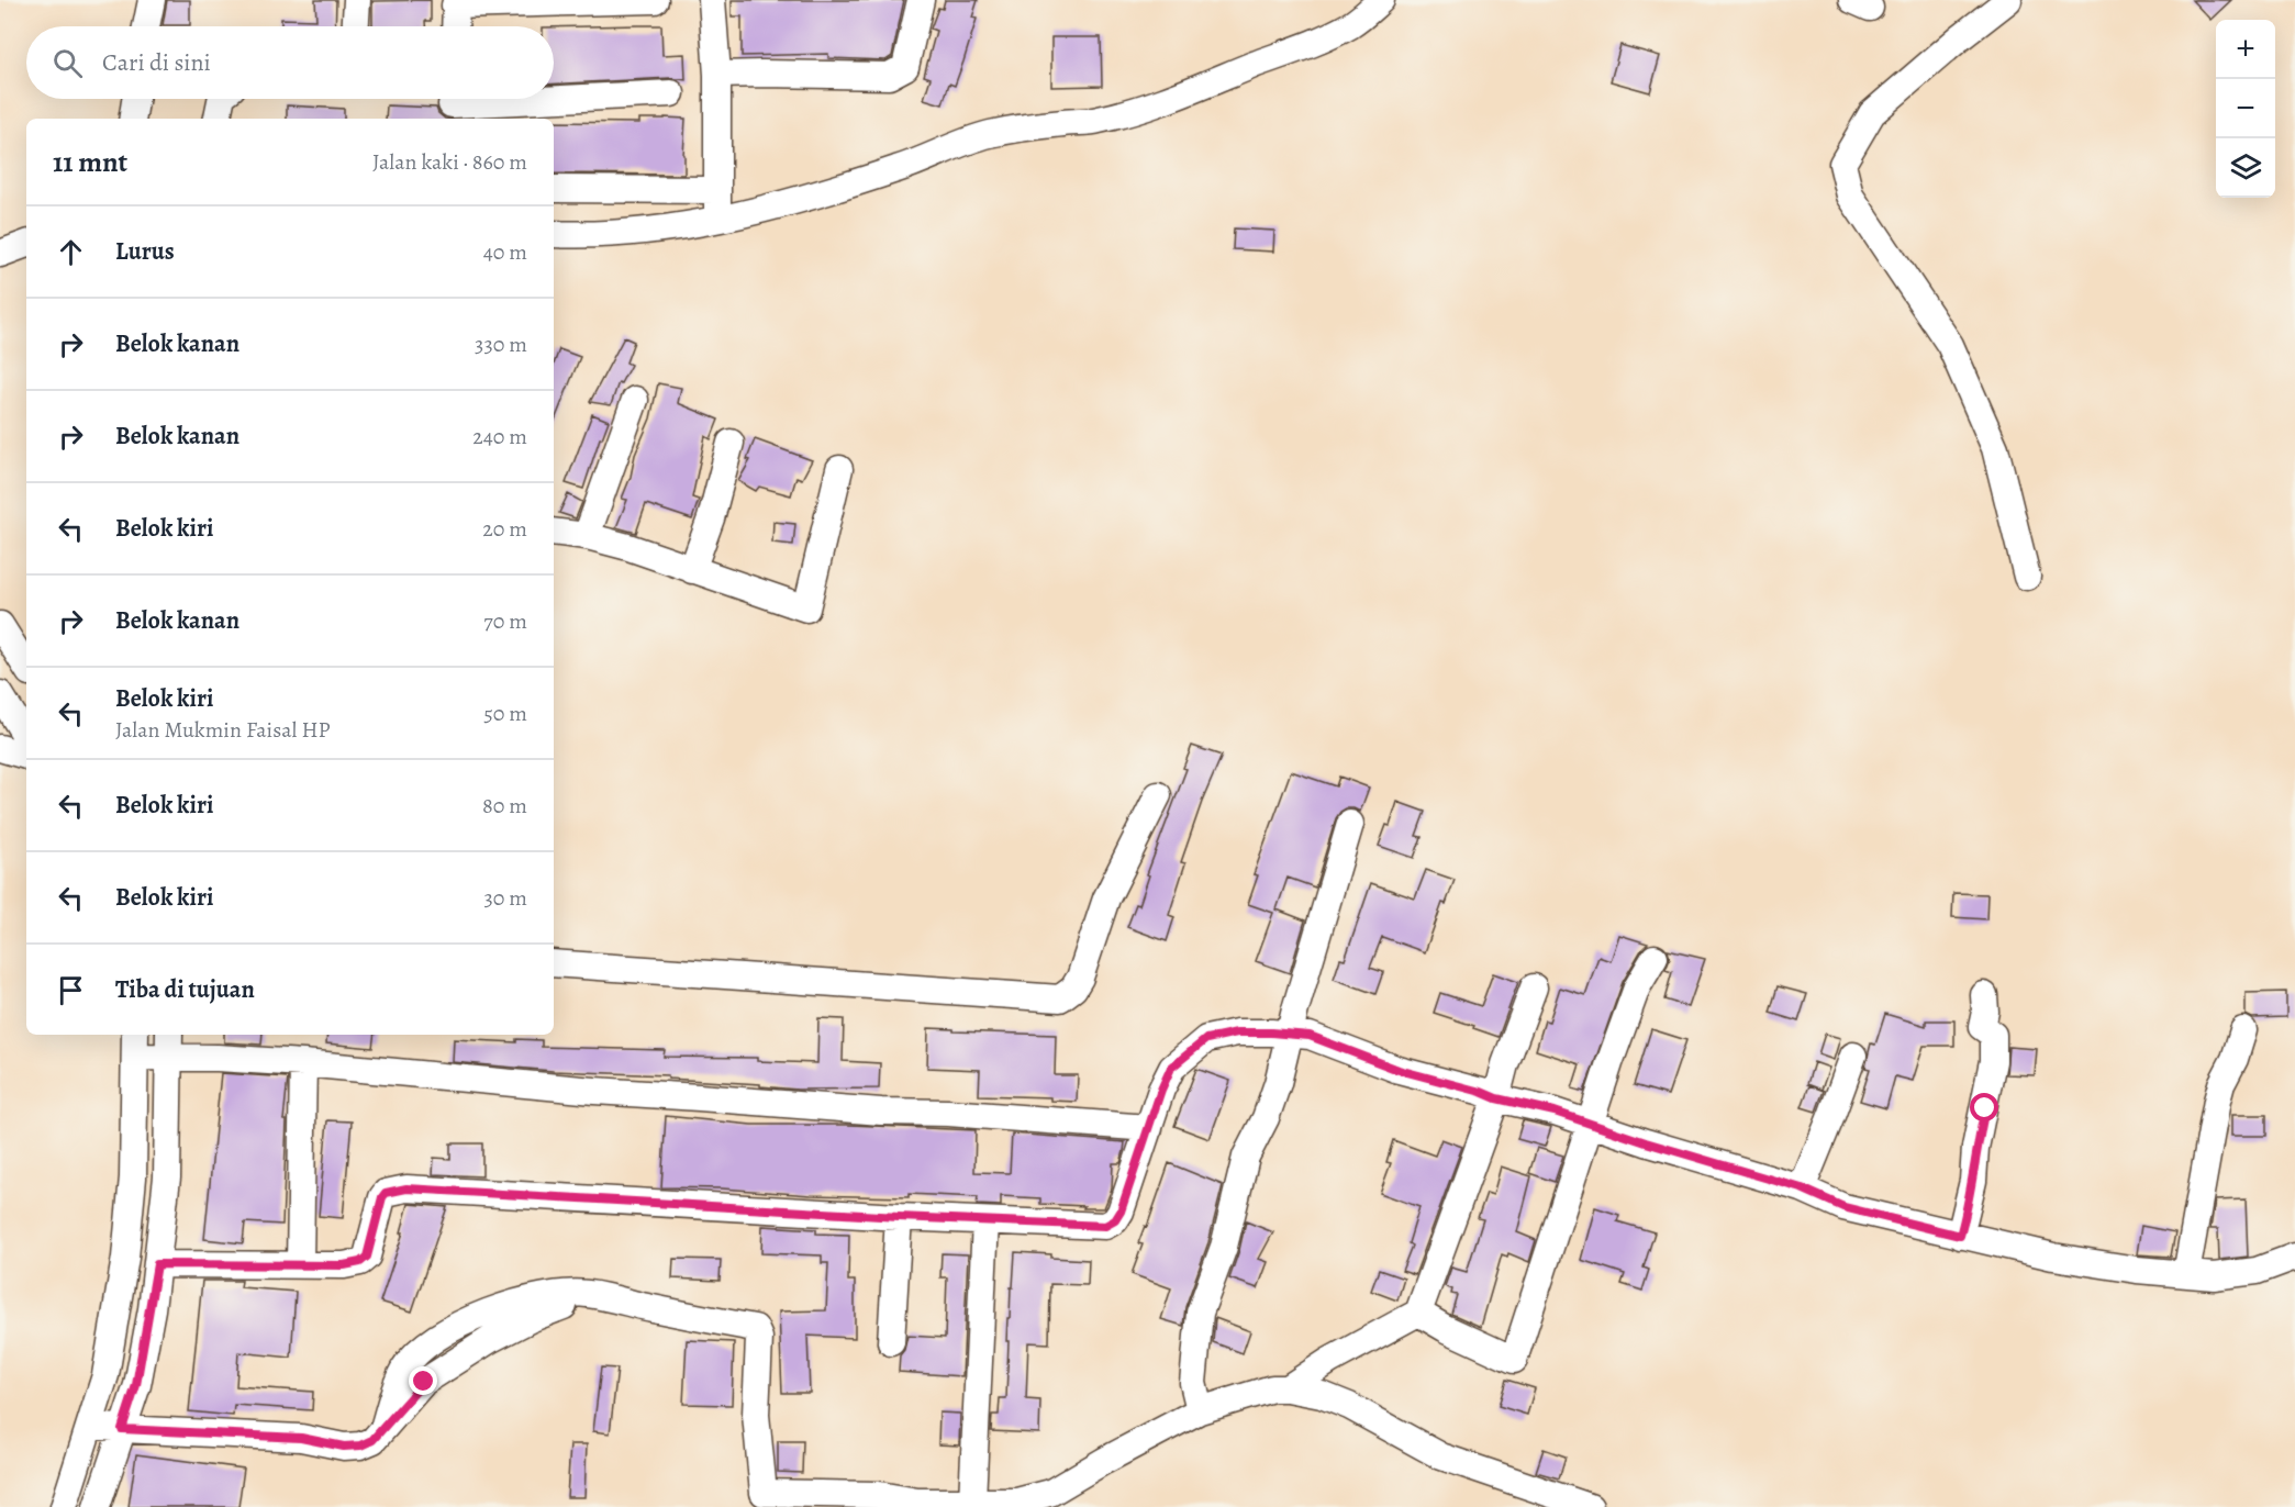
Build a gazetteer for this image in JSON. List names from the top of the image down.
{
  "page": {
    "map_buttons": ["+", "−"],
    "search": "Cari di sini",
    "heading": ["11 mnt", "Jalan kaki · 860 m"],
    "list": [
      ["Lurus", "40 m"],
      ["Belok kanan", "330 m"],
      ["Belok kanan", "240 m"],
      ["Belok kiri", "20 m"],
      ["Belok kanan", "70 m"],
      ["Belok kiri", "Jalan Mukmin Faisal HP", "50 m"],
      ["Belok kiri", "80 m"],
      ["Belok kiri", "30 m"],
      "Tiba di tujuan"
    ]
  }
}
